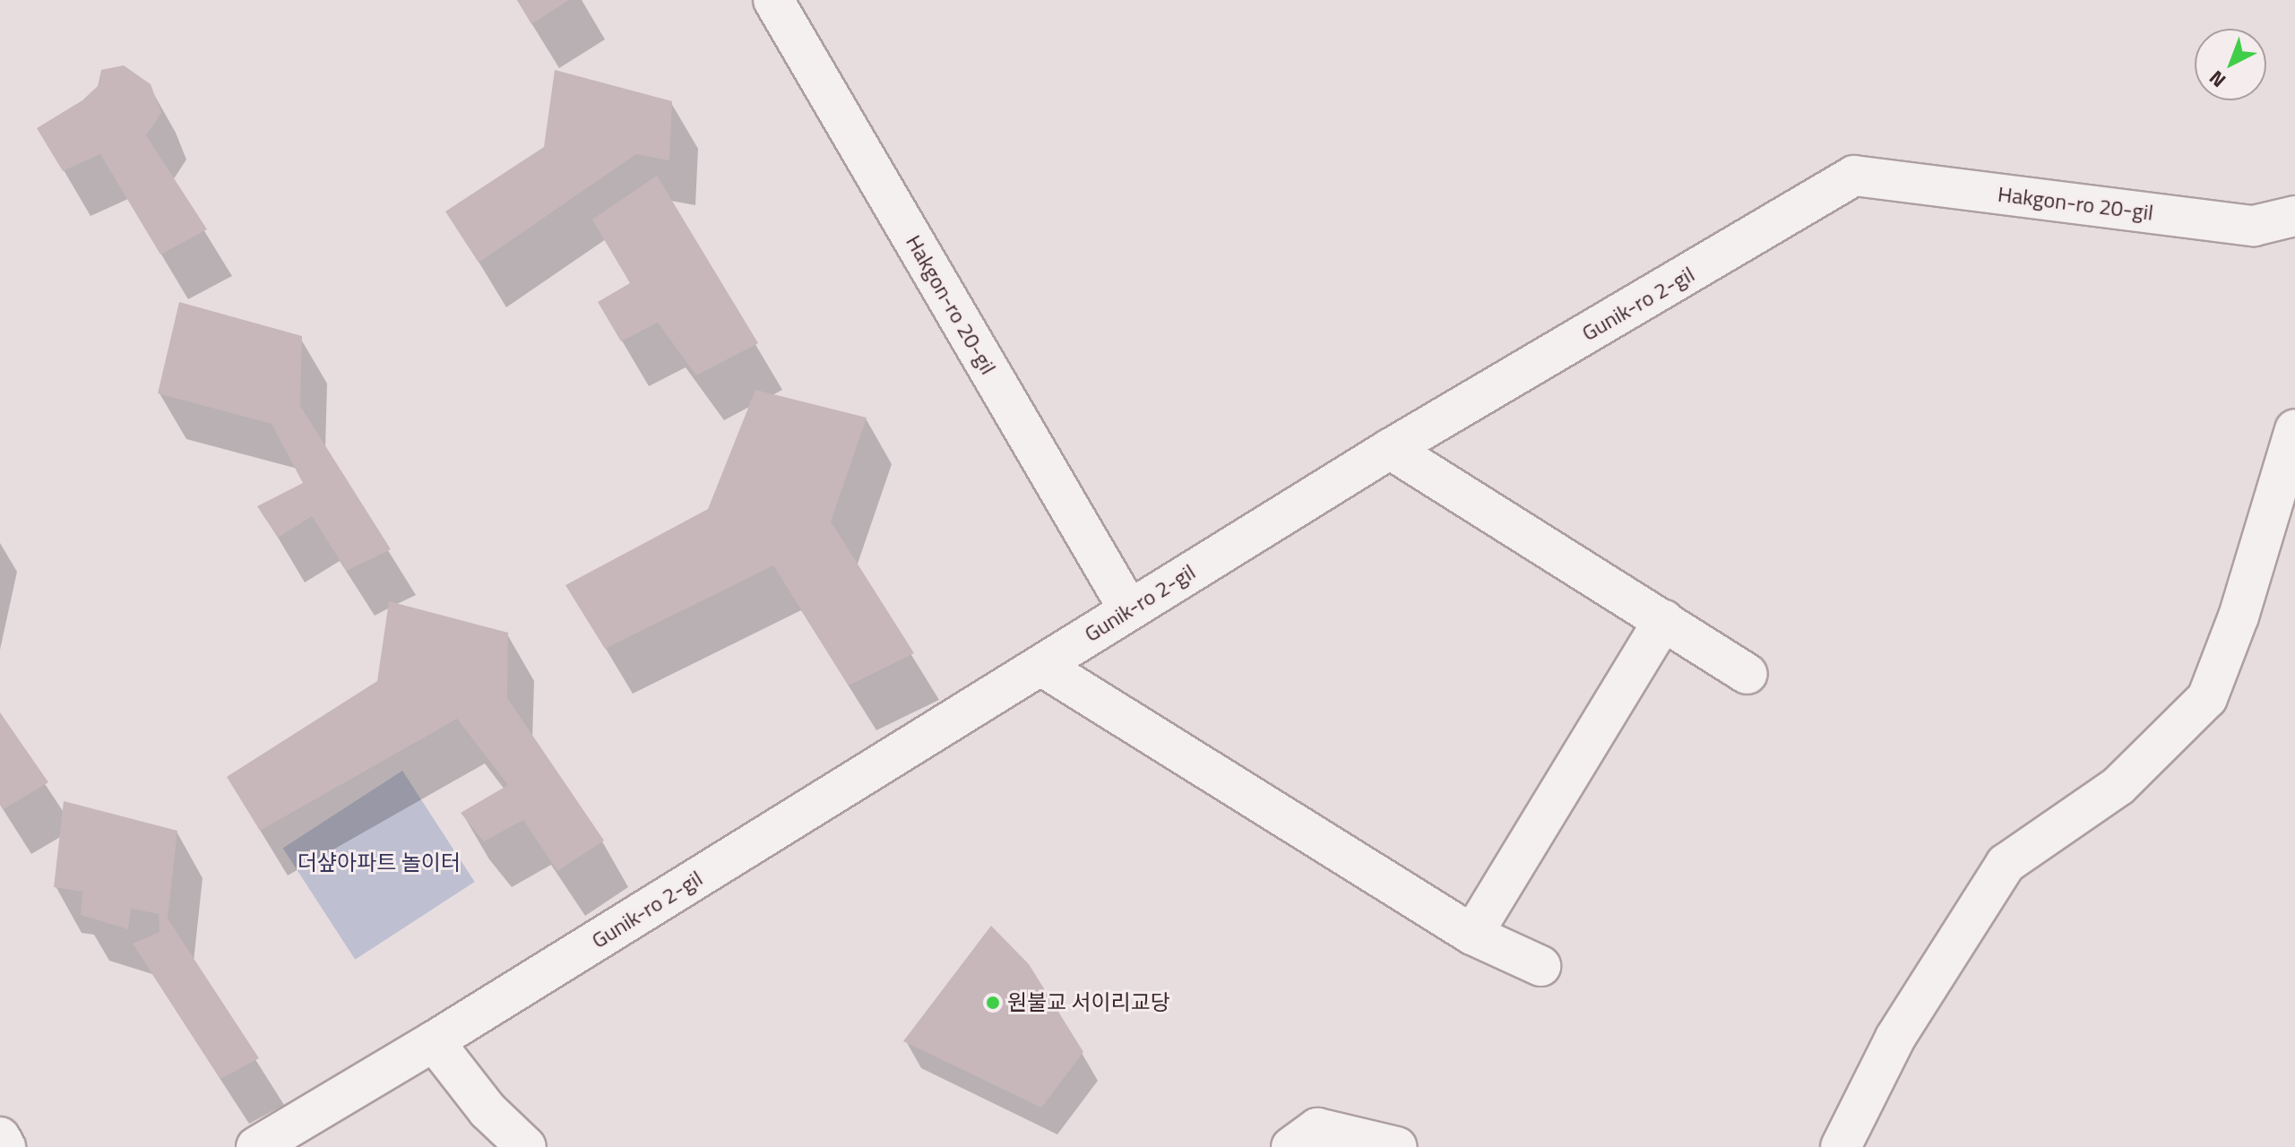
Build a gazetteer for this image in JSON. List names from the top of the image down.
{
  "streets": {
    "street": ["Hakgon-ro 20-gil", "Gunik-ro 2-gil"]
  },
  "crossings": [
    ["Hakgon-ro 20-gil", "Gunik-ro 2-gil"]
  ],
  "parks": ["더샾아파트 놀이터"],
  "places": ["원불교 서이리교당"],
  "north": "bottom left"
}
